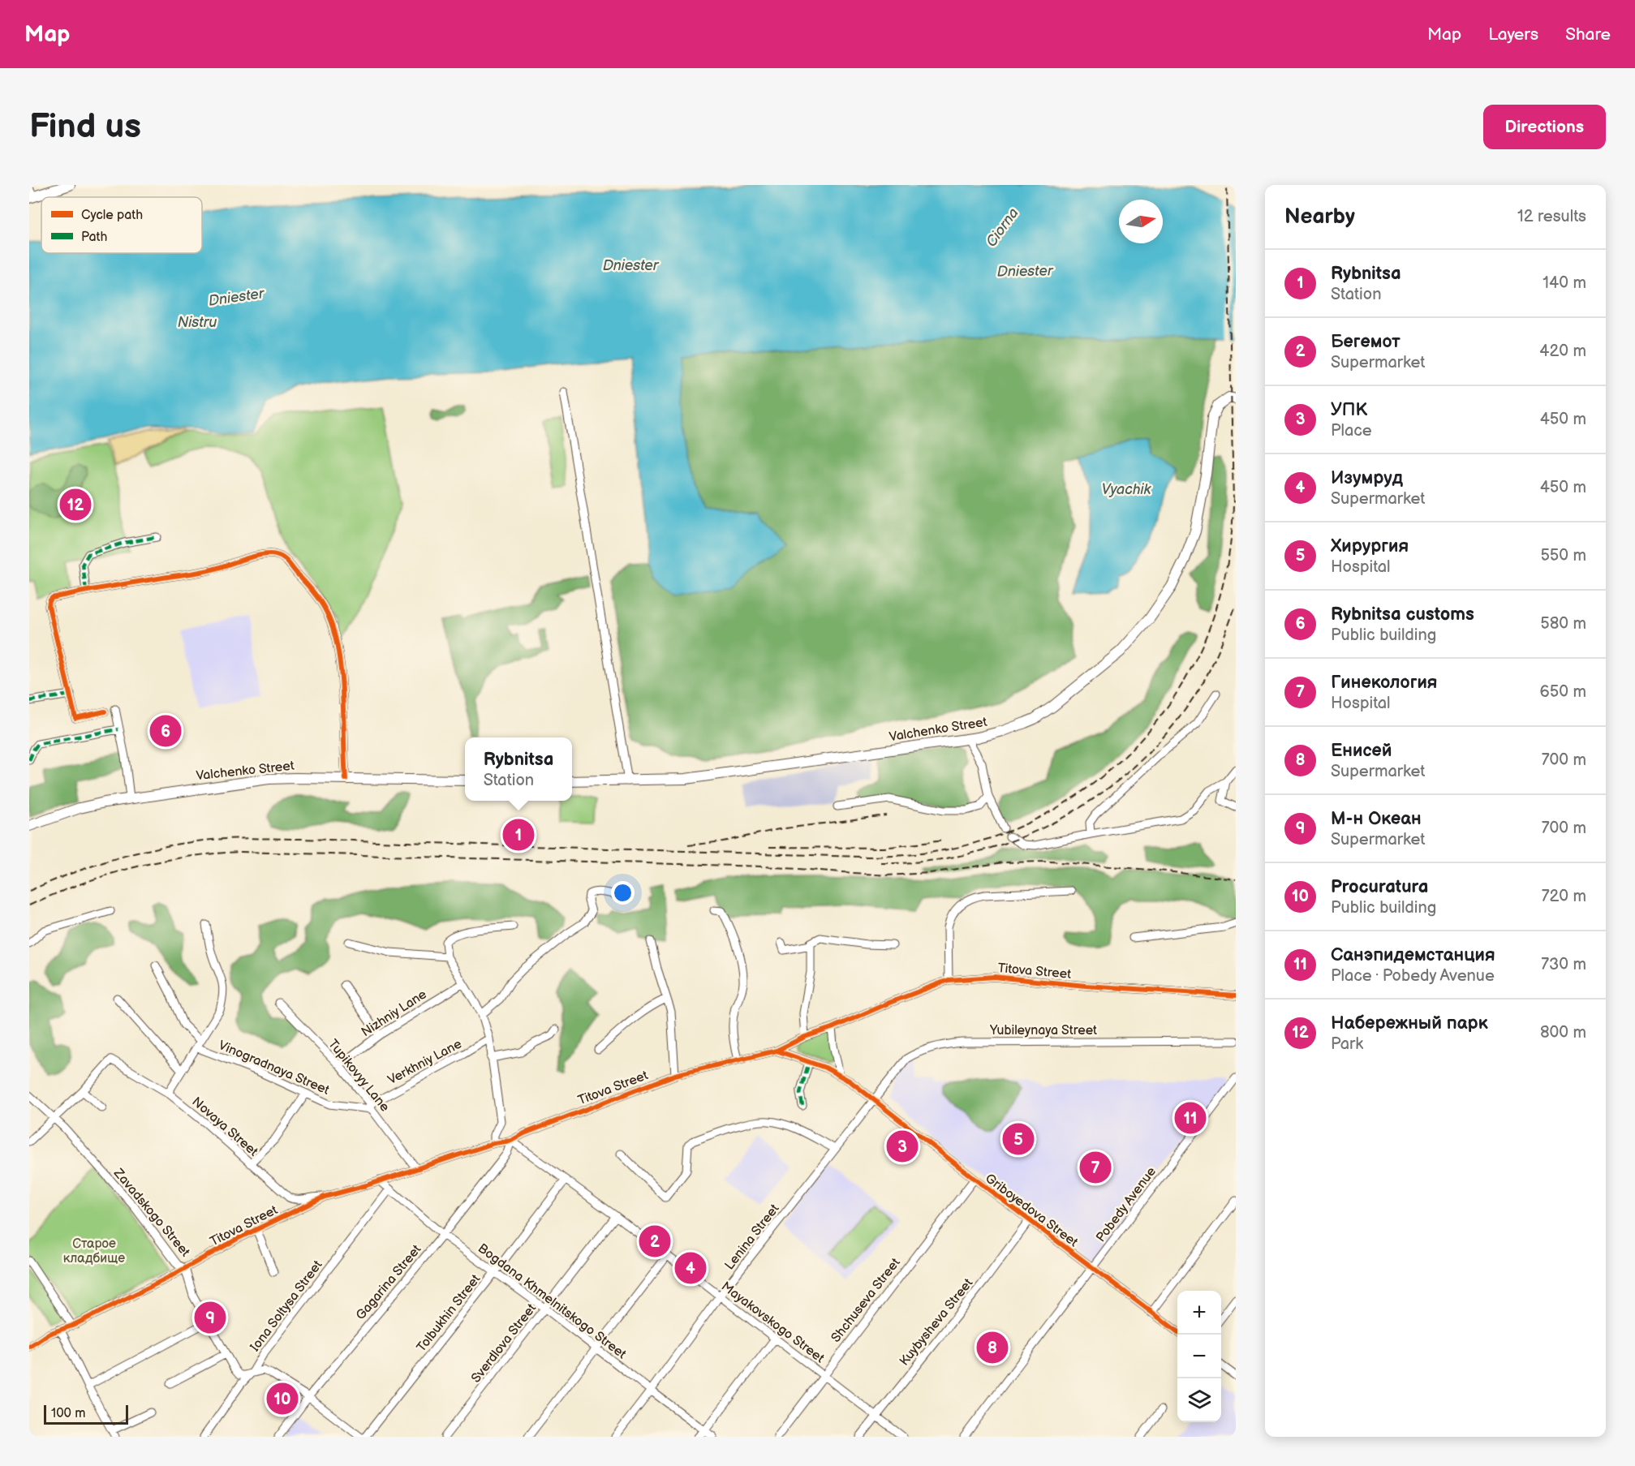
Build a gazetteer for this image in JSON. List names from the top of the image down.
{
  "streets": {
    "main road": ["Valchenko Street"],
    "street": [
      "Titova Street",
      "Nizhniy Lane",
      "Yubileynaya Street",
      "Verkhniy Lane",
      "Vinogradnaya Street",
      "Tupikovyy Lane",
      "Novaya Street",
      "Pobedy Avenue",
      "Griboyedova Street",
      "Zavadskogo Street",
      "Lenina Street",
      "Gagarina Street",
      "Shchuseva Street",
      "Bogdana Khmelnitskogo Street",
      "Iona Soltysa Street",
      "Tolbukhin Street",
      "Mayakovskogo Street",
      "Kuybysheva Street",
      "Sverdlova Street"
    ]
  },
  "crossings": [
    ["Titova Street", "Tupikovyy Lane"],
    ["Titova Street", "Novaya Street"],
    ["Titova Street", "Griboyedova Street"],
    ["Titova Street", "Zavadskogo Street"],
    ["Titova Street", "Gagarina Street"],
    ["Titova Street", "Bogdana Khmelnitskogo Street"],
    ["Titova Street", "Mayakovskogo Street"],
    ["Nizhniy Lane", "Tupikovyy Lane"],
    ["Yubileynaya Street", "Griboyedova Street"],
    ["Yubileynaya Street", "Lenina Street"],
    ["Verkhniy Lane", "Vinogradnaya Street"],
    ["Verkhniy Lane", "Tupikovyy Lane"],
    ["Vinogradnaya Street", "Tupikovyy Lane"],
    ["Pobedy Avenue", "Griboyedova Street"],
    ["Griboyedova Street", "Lenina Street"],
    ["Griboyedova Street", "Shchuseva Street"],
    ["Griboyedova Street", "Kuybysheva Street"],
    ["Lenina Street", "Bogdana Khmelnitskogo Street"],
    ["Lenina Street", "Mayakovskogo Street"],
    ["Gagarina Street", "Bogdana Khmelnitskogo Street"],
    ["Gagarina Street", "Mayakovskogo Street"],
    ["Shchuseva Street", "Mayakovskogo Street"],
    ["Bogdana Khmelnitskogo Street", "Iona Soltysa Street"],
    ["Bogdana Khmelnitskogo Street", "Tolbukhin Street"],
    ["Bogdana Khmelnitskogo Street", "Sverdlova Street"],
    ["Tolbukhin Street", "Mayakovskogo Street"],
    ["Mayakovskogo Street", "Kuybysheva Street"],
    ["Mayakovskogo Street", "Sverdlova Street"]
  ],
  "water": [
    "Ciorna",
    "Dniester",
    "Nistru",
    "Vyachik"
  ],
  "parks": ["Старое кладбище"],
  "legend": ["Cycle path", "Path"],
  "scale_bar": "100 m",
  "north": "right",
  "page": {
    "header": "Map",
    "nav": ["Map", "Layers", "Share"],
    "buttons": "Directions",
    "title": "Find us",
    "heading": ["Nearby", "12 results"],
    "list": [
      {
        "mark": "1",
        "name": "Rybnitsa",
        "note": "Station",
        "value": "140 m"
      },
      {
        "mark": "2",
        "name": "Бегемот",
        "note": "Supermarket",
        "value": "420 m"
      },
      {
        "mark": "3",
        "name": "УПК",
        "note": "Place",
        "value": "450 m"
      },
      {
        "mark": "4",
        "name": "Изумруд",
        "note": "Supermarket",
        "value": "450 m"
      },
      {
        "mark": "5",
        "name": "Хирургия",
        "note": "Hospital",
        "value": "550 m"
      },
      {
        "mark": "6",
        "name": "Rybnitsa customs",
        "note": "Public building",
        "value": "580 m"
      },
      {
        "mark": "7",
        "name": "Гинекология",
        "note": "Hospital",
        "value": "650 m"
      },
      {
        "mark": "8",
        "name": "Енисей",
        "note": "Supermarket",
        "value": "700 m"
      },
      {
        "mark": "9",
        "name": "М-н Океан",
        "note": "Supermarket",
        "value": "700 m"
      },
      {
        "mark": "10",
        "name": "Procuratura",
        "note": "Public building",
        "value": "720 m"
      },
      {
        "mark": "11",
        "name": "Санэпидемстанция",
        "note": "Place · Pobedy Avenue",
        "value": "730 m"
      },
      {
        "mark": "12",
        "name": "Набережный парк",
        "note": "Park",
        "value": "800 m"
      }
    ],
    "pins": [
      "12",
      "6",
      "1",
      "11",
      "5",
      "3",
      "7",
      "2",
      "4",
      "9",
      "8",
      "10"
    ],
    "popup": ["Rybnitsa", "Station"],
    "map_buttons": ["+", "−"],
    "scale": "100 m"
  }
}
